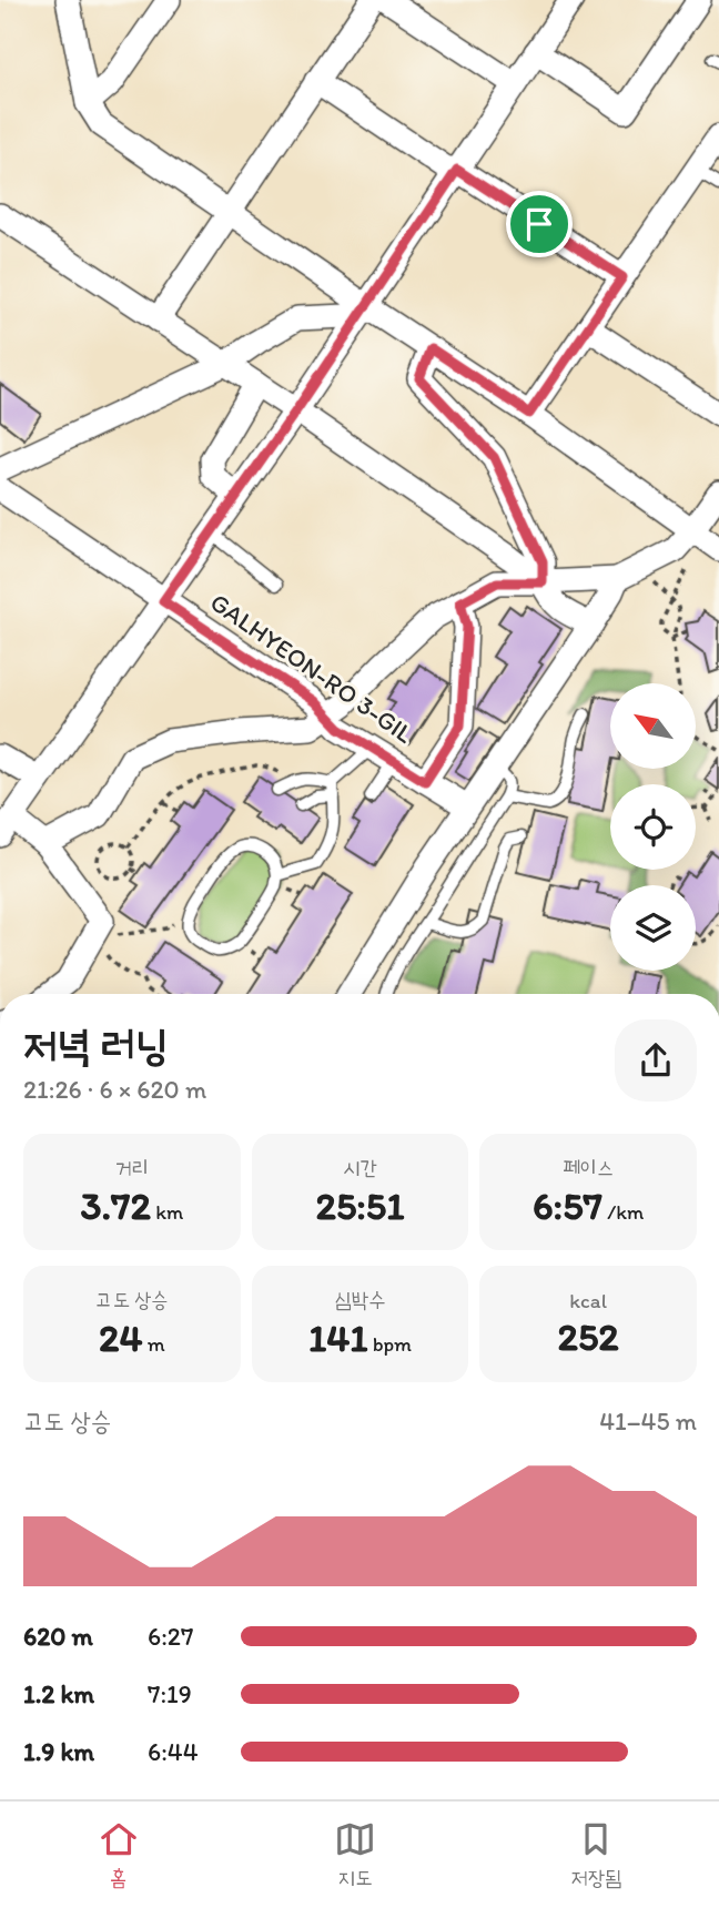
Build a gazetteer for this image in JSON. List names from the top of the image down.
{
  "streets": {
    "street": ["GALHYEON-RO 3-GIL"]
  },
  "north": "top left",
  "page": {
    "heading": ["저녁 러닝", "21:26 · 6 × 620 m"],
    "stats": [
      ["거리", "3.72 km"],
      ["시간", "25:51"],
      ["페이스", "6:57 /km"],
      ["고도 상승", "24 m"],
      ["심박수", "141 bpm"],
      ["kcal", "252"]
    ],
    "chart": ["고도 상승", "41–45 m"],
    "list": [
      {
        "name": "620 m",
        "note": "6:27"
      },
      {
        "name": "1.2 km",
        "note": "7:19"
      },
      {
        "name": "1.9 km",
        "note": "6:44"
      }
    ],
    "tabs": ["홈", "지도", "저장됨"]
  }
}
